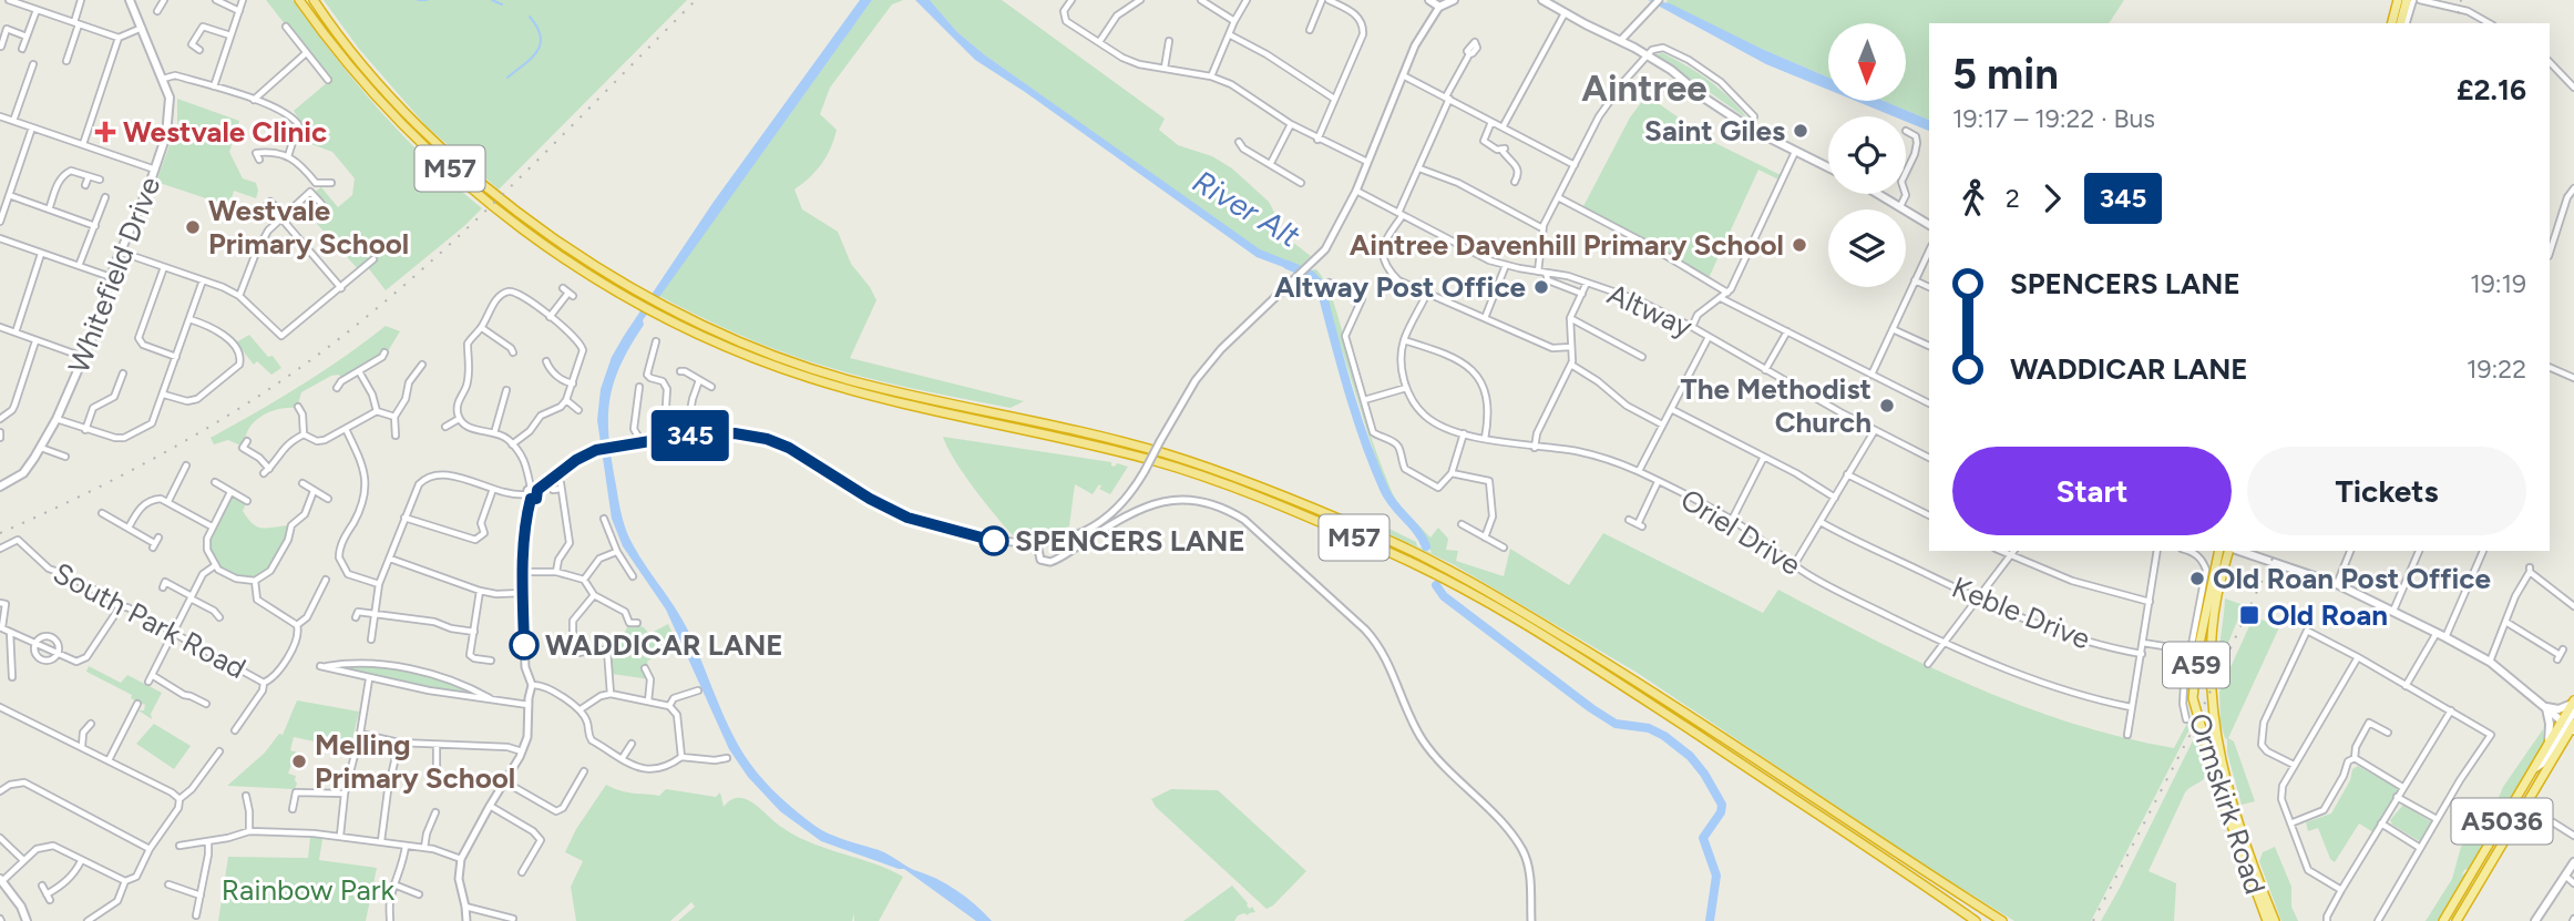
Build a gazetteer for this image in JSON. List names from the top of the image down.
{
  "streets": {
    "highway": [
      "M57",
      "A59",
      "Ormskirk Road",
      "A5036"
    ],
    "main road": ["Whitefield Drive"],
    "street": [
      "Altway",
      "Oriel Drive",
      "Keble Drive",
      "South Park Road"
    ]
  },
  "districts": ["Aintree"],
  "water": ["River Alt"],
  "parks": ["Rainbow Park"],
  "places": {
    "other": [
      "Saint Giles",
      "Westvale Primary School",
      "Aintree Davenhill Primary School",
      "Altway Post Office",
      "The Methodist Church",
      "SPENCERS LANE",
      "Old Roan Post Office",
      "WADDICAR LANE",
      "Melling Primary School"
    ],
    "health": ["Westvale Clinic"],
    "transit": ["Old Roan"]
  },
  "lines": ["bus line 345"],
  "north": "bottom",
  "page": {
    "on_map": "345",
    "heading": ["5 min", "19:17 – 19:22 · Bus", "£2.16"],
    "legs": ["2", "345"],
    "list": [
      {
        "name": "SPENCERS LANE",
        "value": "19:19"
      },
      {
        "name": "WADDICAR LANE",
        "value": "19:22"
      }
    ],
    "buttons": ["Start", "Tickets"]
  }
}
